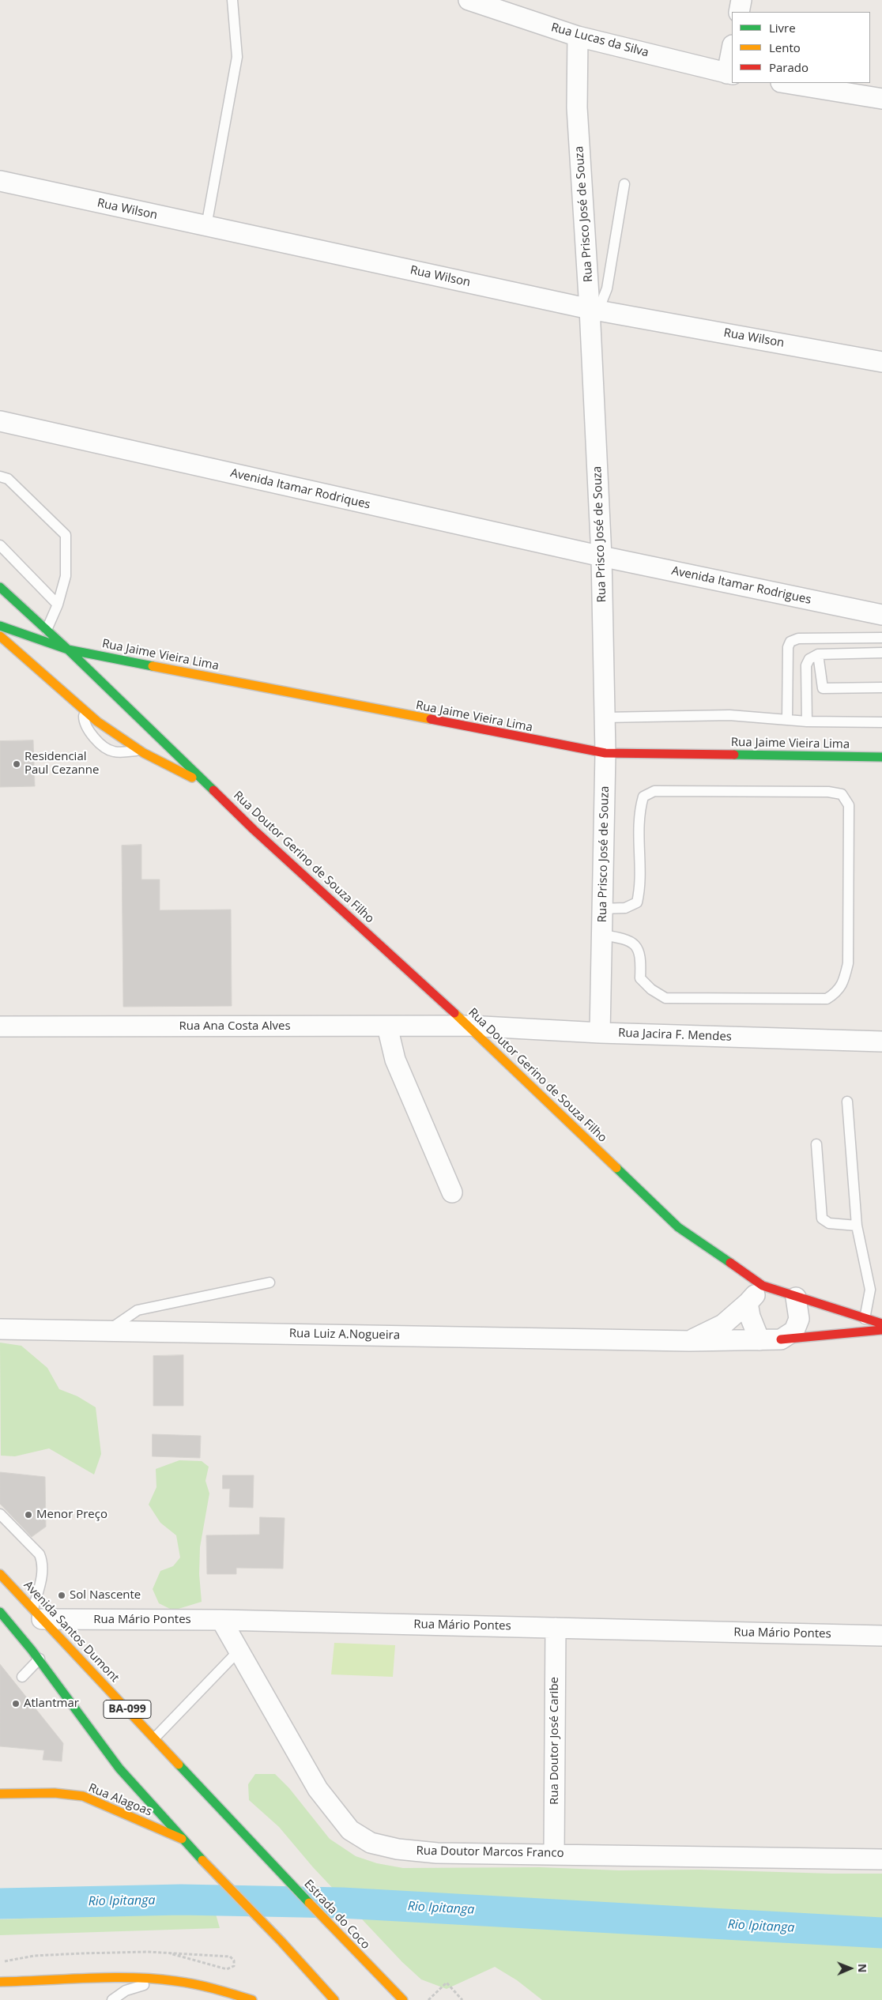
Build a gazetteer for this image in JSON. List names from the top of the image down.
{
  "streets": {
    "main road": [
      "Rua Jaime Vieira Lima",
      "Rua Doutor Gerino de Souza Filho",
      "Avenida Santos Dumont",
      "BA-099",
      "Rua Alagoas",
      "Estrada do Coco"
    ],
    "street": [
      "Rua Lucas da Silva",
      "Rua Wilson",
      "Rua Prisco José de Souza",
      "Avenida Itamar Rodriques",
      "Avenida Itamar Rodrigues",
      "Rua Ana Costa Alves",
      "Rua Jacira F. Mendes",
      "Rua Luiz A.Nogueira",
      "Rua Mário Pontes",
      "Rua Doutor José Caribe",
      "Rua Doutor Marcos Franco"
    ]
  },
  "crossings": [
    ["Rua Lucas da Silva", "Rua Prisco José de Souza"],
    ["Rua Wilson", "Rua Prisco José de Souza"],
    ["Rua Prisco José de Souza", "Avenida Itamar Rodriques"],
    ["Rua Prisco José de Souza", "Avenida Itamar Rodrigues"],
    ["Rua Prisco José de Souza", "Rua Jaime Vieira Lima"],
    ["Rua Prisco José de Souza", "Rua Jacira F. Mendes"],
    ["Avenida Itamar Rodriques", "Avenida Itamar Rodrigues"],
    ["Rua Jaime Vieira Lima", "Rua Doutor Gerino de Souza Filho"],
    ["Rua Doutor Gerino de Souza Filho", "Rua Ana Costa Alves"],
    ["Rua Doutor Gerino de Souza Filho", "Rua Jacira F. Mendes"],
    ["Rua Doutor Gerino de Souza Filho", "Rua Luiz A.Nogueira"],
    ["Rua Ana Costa Alves", "Rua Jacira F. Mendes"],
    ["Rua Mário Pontes", "Avenida Santos Dumont"],
    ["Rua Mário Pontes", "Rua Doutor José Caribe"],
    ["Rua Mário Pontes", "Rua Doutor Marcos Franco"],
    ["Avenida Santos Dumont", "Estrada do Coco"],
    ["BA-099", "Rua Alagoas"],
    ["Rua Doutor José Caribe", "Rua Doutor Marcos Franco"]
  ],
  "water": ["Rio Ipitanga"],
  "places": [
    "Residencial Paul Cezanne",
    "Menor Preço",
    "Sol Nascente",
    "Atlantmar"
  ],
  "legend": ["Livre", "Lento", "Parado"],
  "north": "right"
}
